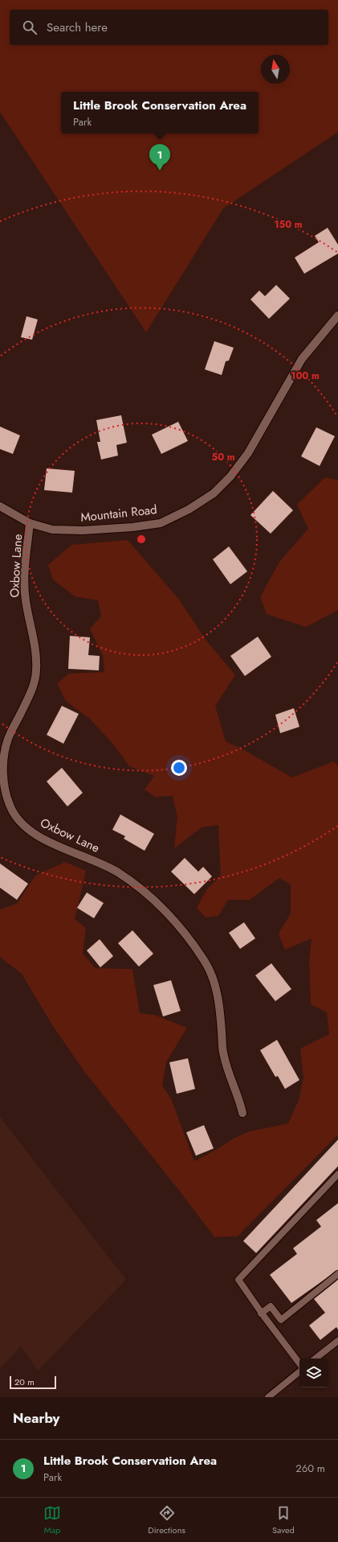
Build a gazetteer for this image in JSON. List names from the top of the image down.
{
  "streets": {
    "street": ["Mountain Road", "Oxbow Lane"]
  },
  "crossings": [
    ["Mountain Road", "Oxbow Lane"]
  ],
  "scale_bar": "20 m",
  "north": "top",
  "page": {
    "search": "Search here",
    "popup": ["Little Brook Conservation Area", "Park"],
    "pins": "1",
    "scale": "20 m",
    "heading": "Nearby",
    "list": [
      {
        "mark": "1",
        "name": "Little Brook Conservation Area",
        "note": "Park",
        "value": "260 m"
      }
    ],
    "nav": ["Map", "Directions", "Saved"]
  },
  "rings": ["150 m", "100 m", "50 m"]
}
